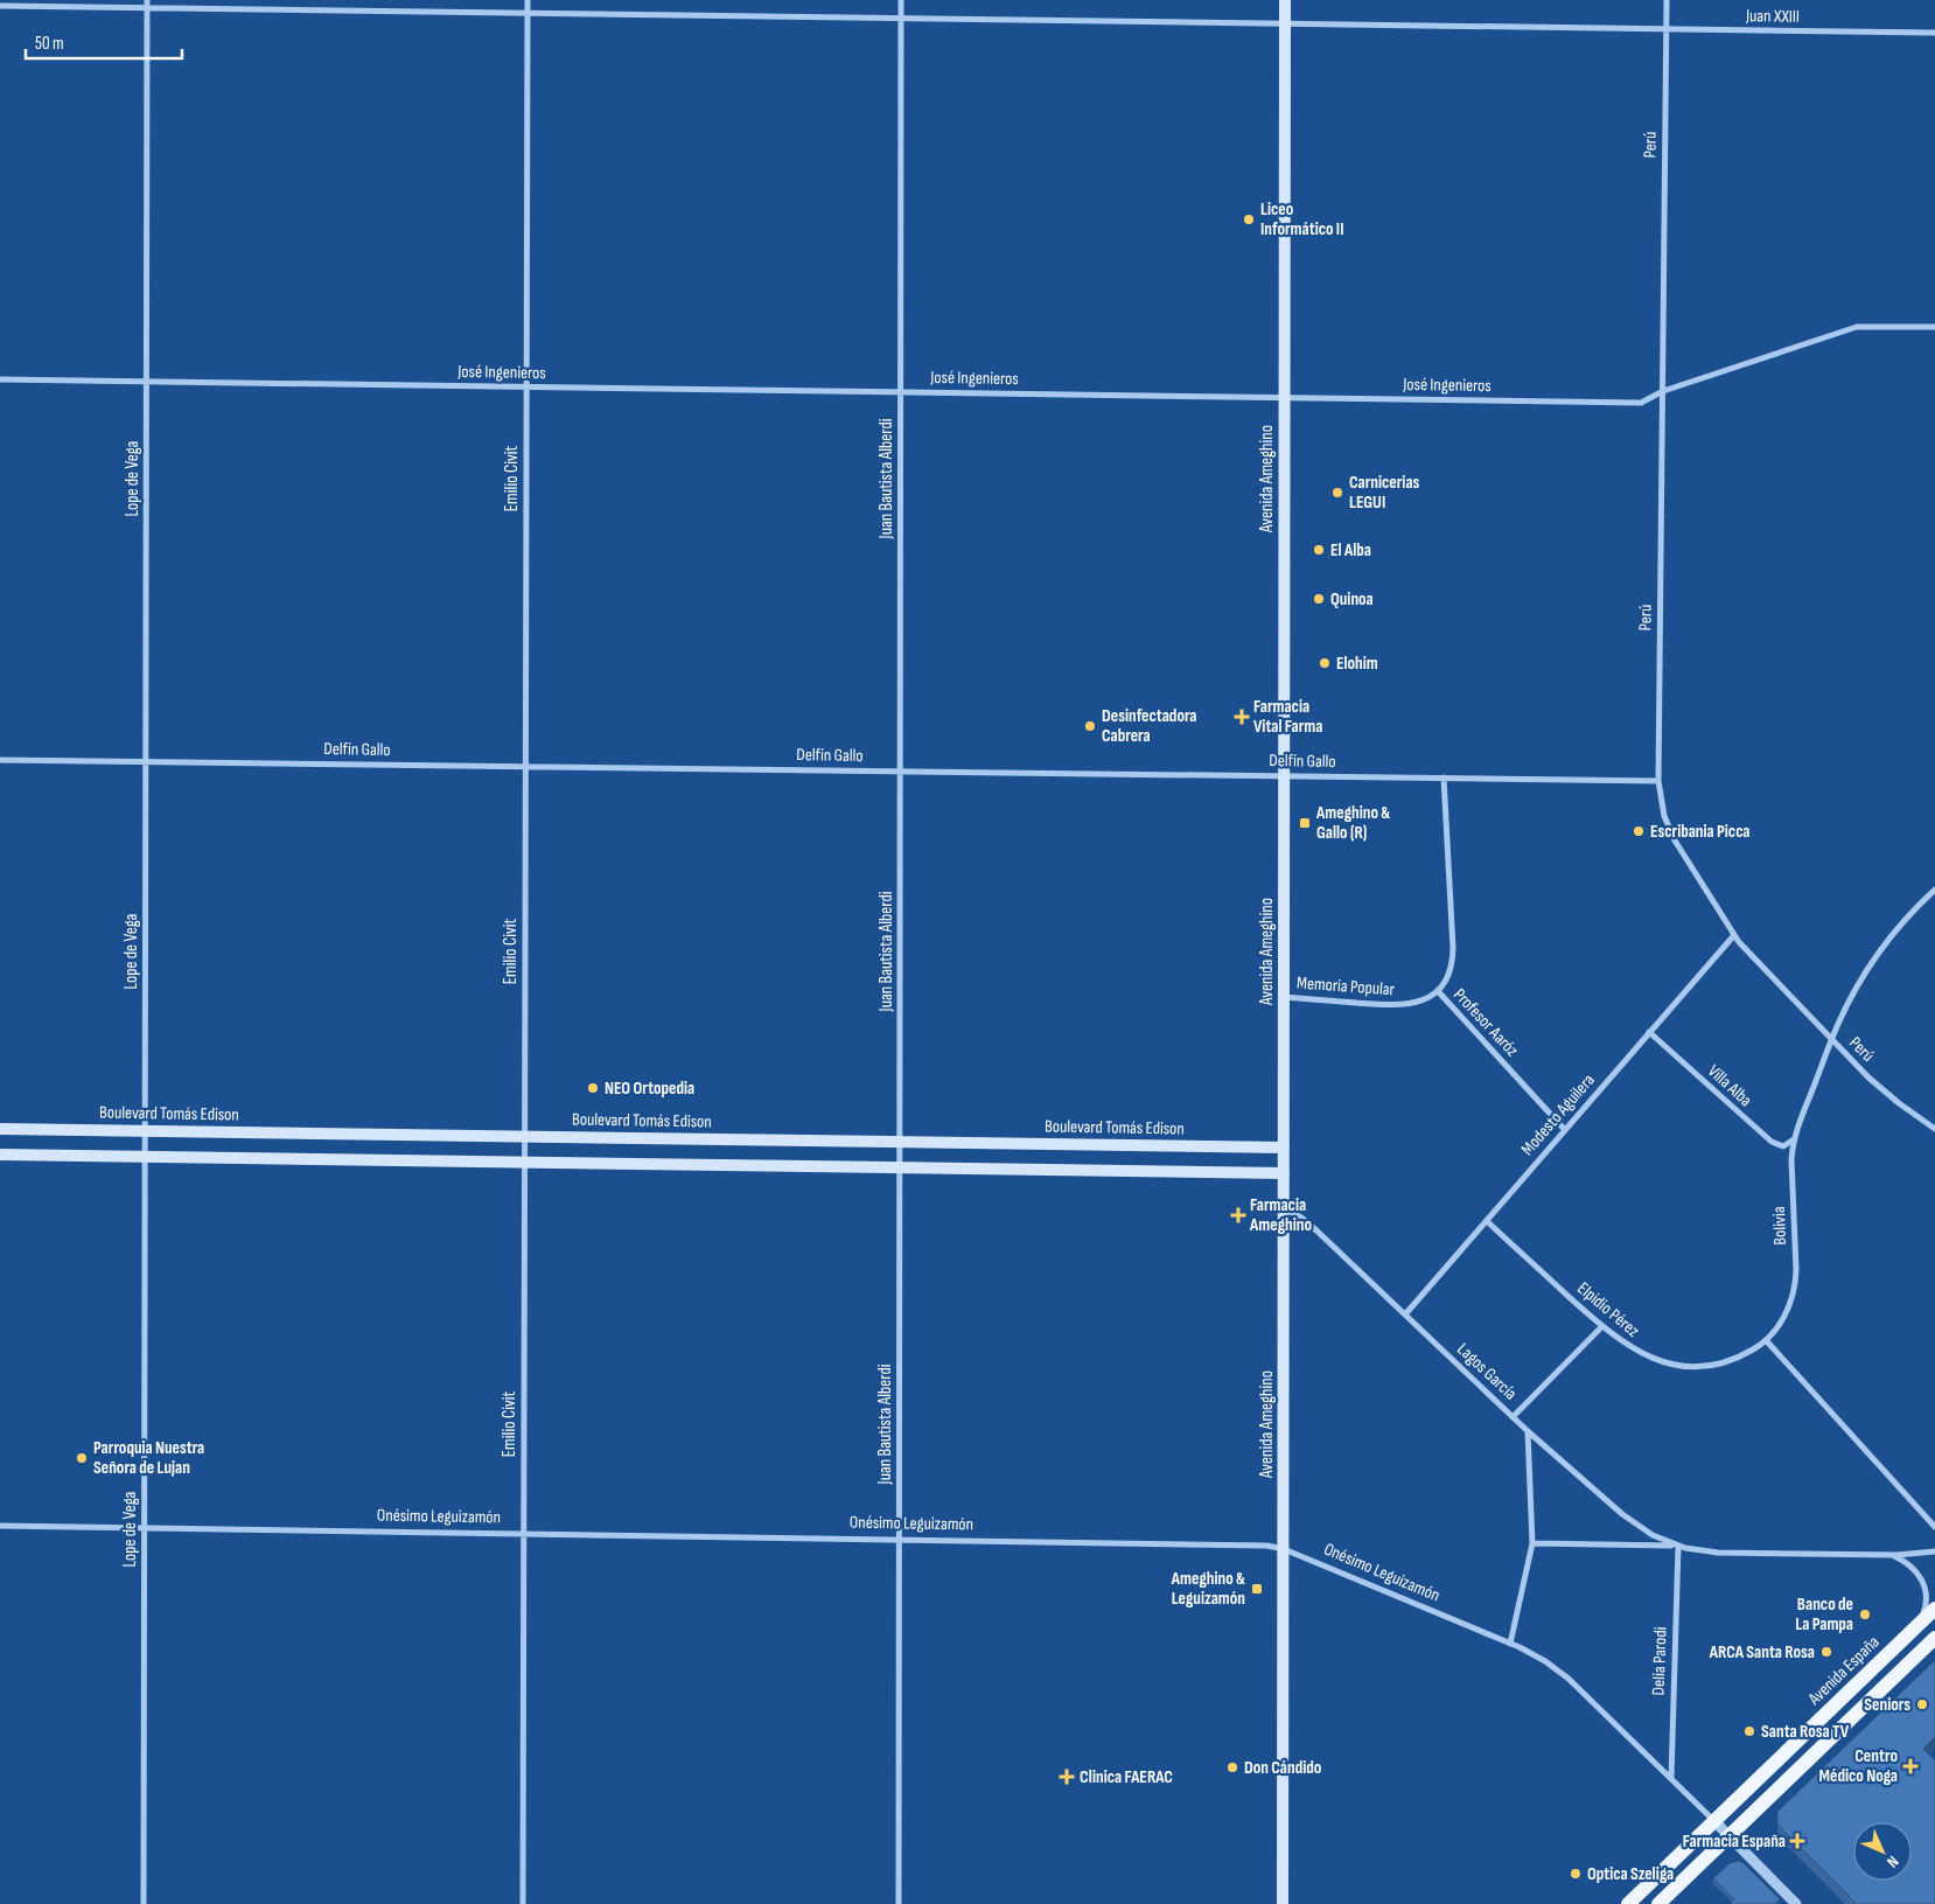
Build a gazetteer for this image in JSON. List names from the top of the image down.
{
  "streets": {
    "main road": ["Avenida Ameghino", "Boulevard Tomás Edison", "Avenida España"],
    "street": [
      "Juan XXIII",
      "Perú",
      "José Ingenieros",
      "Lope de Vega",
      "Emilio Civit",
      "Juan Bautista Alberdi",
      "Delfín Gallo",
      "Memoria Popular",
      "Profesor Aaróz",
      "Villa Alba",
      "Modesto Aguilera",
      "Bolivia",
      "Elpidio Pérez",
      "Lagos García",
      "Onésimo Leguizamón",
      "Delia Parodi"
    ]
  },
  "crossings": [
    ["Juan XXIII", "Perú"],
    ["Juan XXIII", "Lope de Vega"],
    ["Juan XXIII", "Emilio Civit"],
    ["Juan XXIII", "Juan Bautista Alberdi"],
    ["Juan XXIII", "Avenida Ameghino"],
    ["Perú", "José Ingenieros"],
    ["Perú", "Delfín Gallo"],
    ["Perú", "Modesto Aguilera"],
    ["Perú", "Bolivia"],
    ["José Ingenieros", "Lope de Vega"],
    ["José Ingenieros", "Emilio Civit"],
    ["José Ingenieros", "Juan Bautista Alberdi"],
    ["José Ingenieros", "Avenida Ameghino"],
    ["Lope de Vega", "Delfín Gallo"],
    ["Lope de Vega", "Boulevard Tomás Edison"],
    ["Lope de Vega", "Onésimo Leguizamón"],
    ["Emilio Civit", "Delfín Gallo"],
    ["Emilio Civit", "Boulevard Tomás Edison"],
    ["Emilio Civit", "Onésimo Leguizamón"],
    ["Juan Bautista Alberdi", "Delfín Gallo"],
    ["Juan Bautista Alberdi", "Boulevard Tomás Edison"],
    ["Juan Bautista Alberdi", "Onésimo Leguizamón"],
    ["Avenida Ameghino", "Delfín Gallo"],
    ["Avenida Ameghino", "Memoria Popular"],
    ["Avenida Ameghino", "Boulevard Tomás Edison"],
    ["Avenida Ameghino", "Lagos García"],
    ["Avenida Ameghino", "Onésimo Leguizamón"],
    ["Delfín Gallo", "Profesor Aaróz"],
    ["Memoria Popular", "Profesor Aaróz"],
    ["Profesor Aaróz", "Modesto Aguilera"],
    ["Villa Alba", "Modesto Aguilera"],
    ["Villa Alba", "Bolivia"],
    ["Modesto Aguilera", "Elpidio Pérez"],
    ["Modesto Aguilera", "Lagos García"],
    ["Bolivia", "Elpidio Pérez"],
    ["Lagos García", "Delia Parodi"],
    ["Onésimo Leguizamón", "Delia Parodi"],
    ["Onésimo Leguizamón", "Avenida España"]
  ],
  "places": {
    "other": [
      "Liceo Informático II",
      "Carnicerias LEGUI",
      "El Alba",
      "Quinoa",
      "Elohim",
      "Desinfectadora Cabrera",
      "Escribania Picca",
      "NEO Ortopedia",
      "Parroquia Nuestra Señora de Lujan",
      "Banco de La Pampa",
      "ARCA Santa Rosa",
      "Seniors",
      "Santa Rosa TV",
      "Don Cándido",
      "Optica Szeliga"
    ],
    "health": [
      "Farmacia Vital Farma",
      "Farmacia Ameghino",
      "Centro Médico Noga",
      "Clinica FAERAC",
      "Farmacia España"
    ],
    "transit": ["Ameghino & Gallo (R)", "Ameghino & Leguizamón"]
  },
  "scale_bar": "50 m",
  "north": "bottom right"
}
